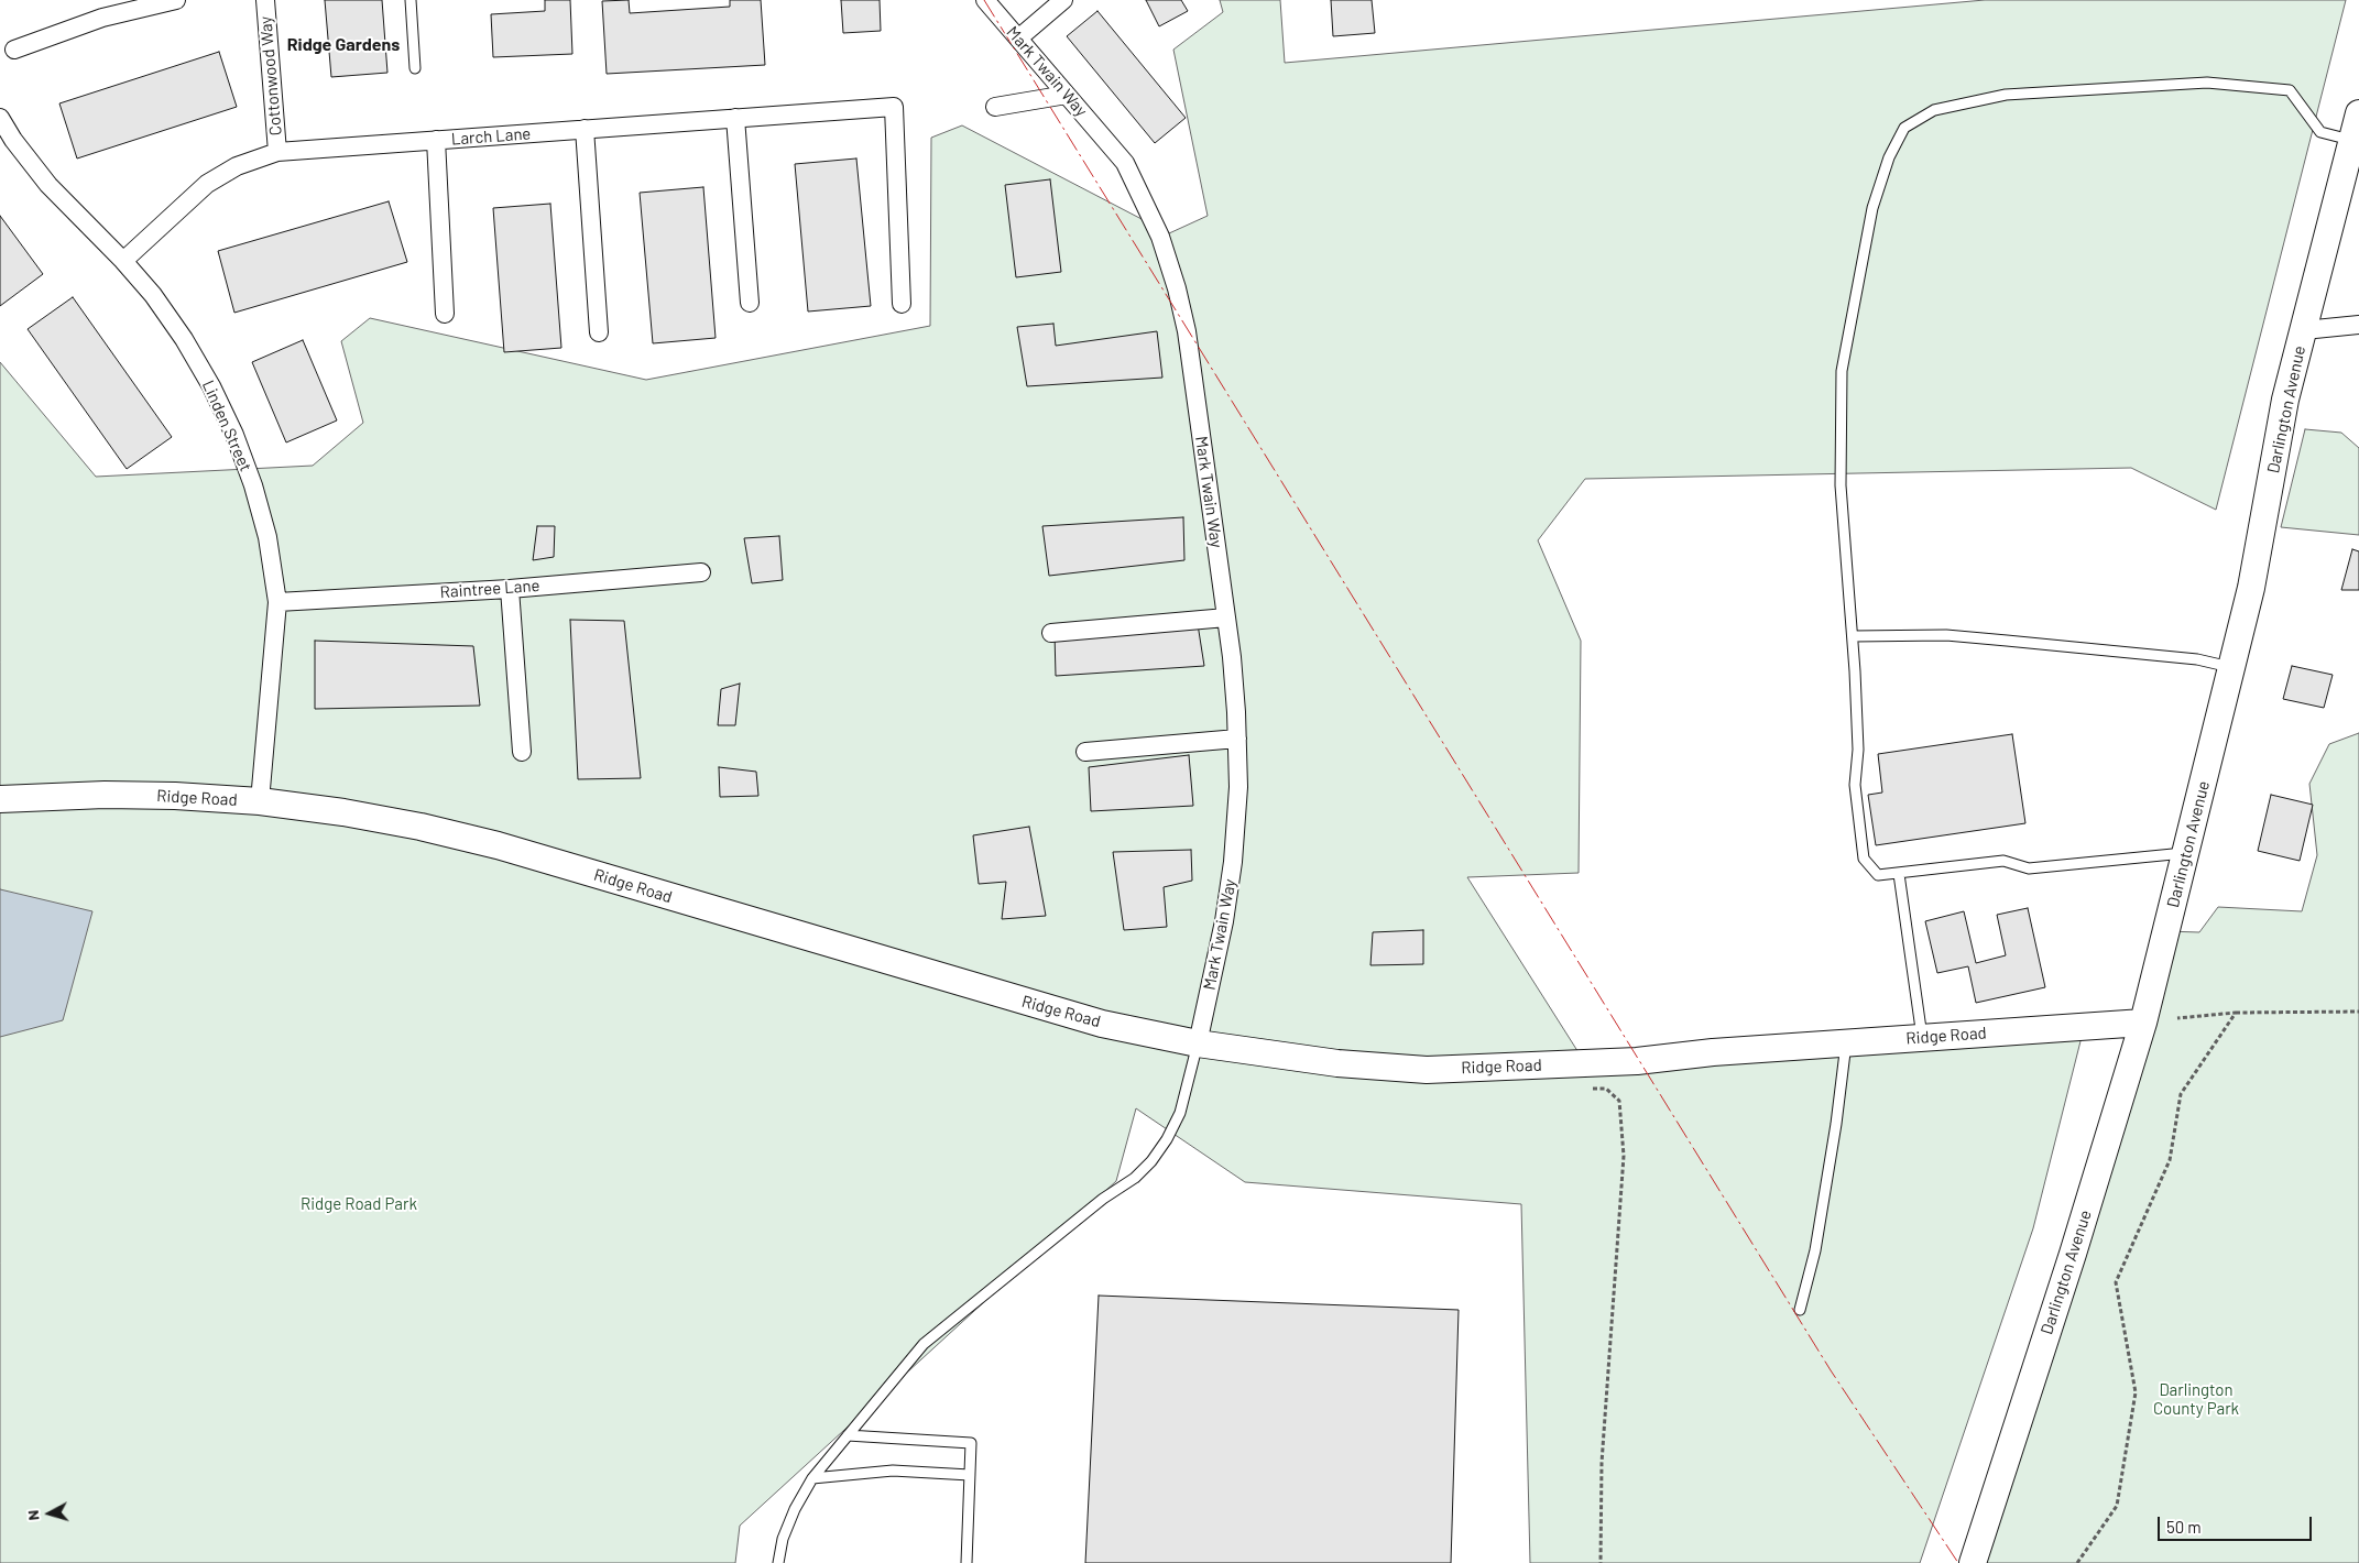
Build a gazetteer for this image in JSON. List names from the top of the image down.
{
  "streets": {
    "street": [
      "Mark Twain Way",
      "Cottonwood Way",
      "Larch Lane",
      "Darlington Avenue",
      "Linden Street",
      "Raintree Lane",
      "Ridge Road"
    ]
  },
  "crossings": [
    ["Mark Twain Way", "Ridge Road"],
    ["Cottonwood Way", "Larch Lane"],
    ["Larch Lane", "Linden Street"],
    ["Darlington Avenue", "Ridge Road"],
    ["Linden Street", "Raintree Lane"],
    ["Linden Street", "Ridge Road"]
  ],
  "districts": ["Ridge Gardens"],
  "parks": ["Ridge Road Park", "Darlington County Park"],
  "scale_bar": "50 m",
  "north": "left"
}
